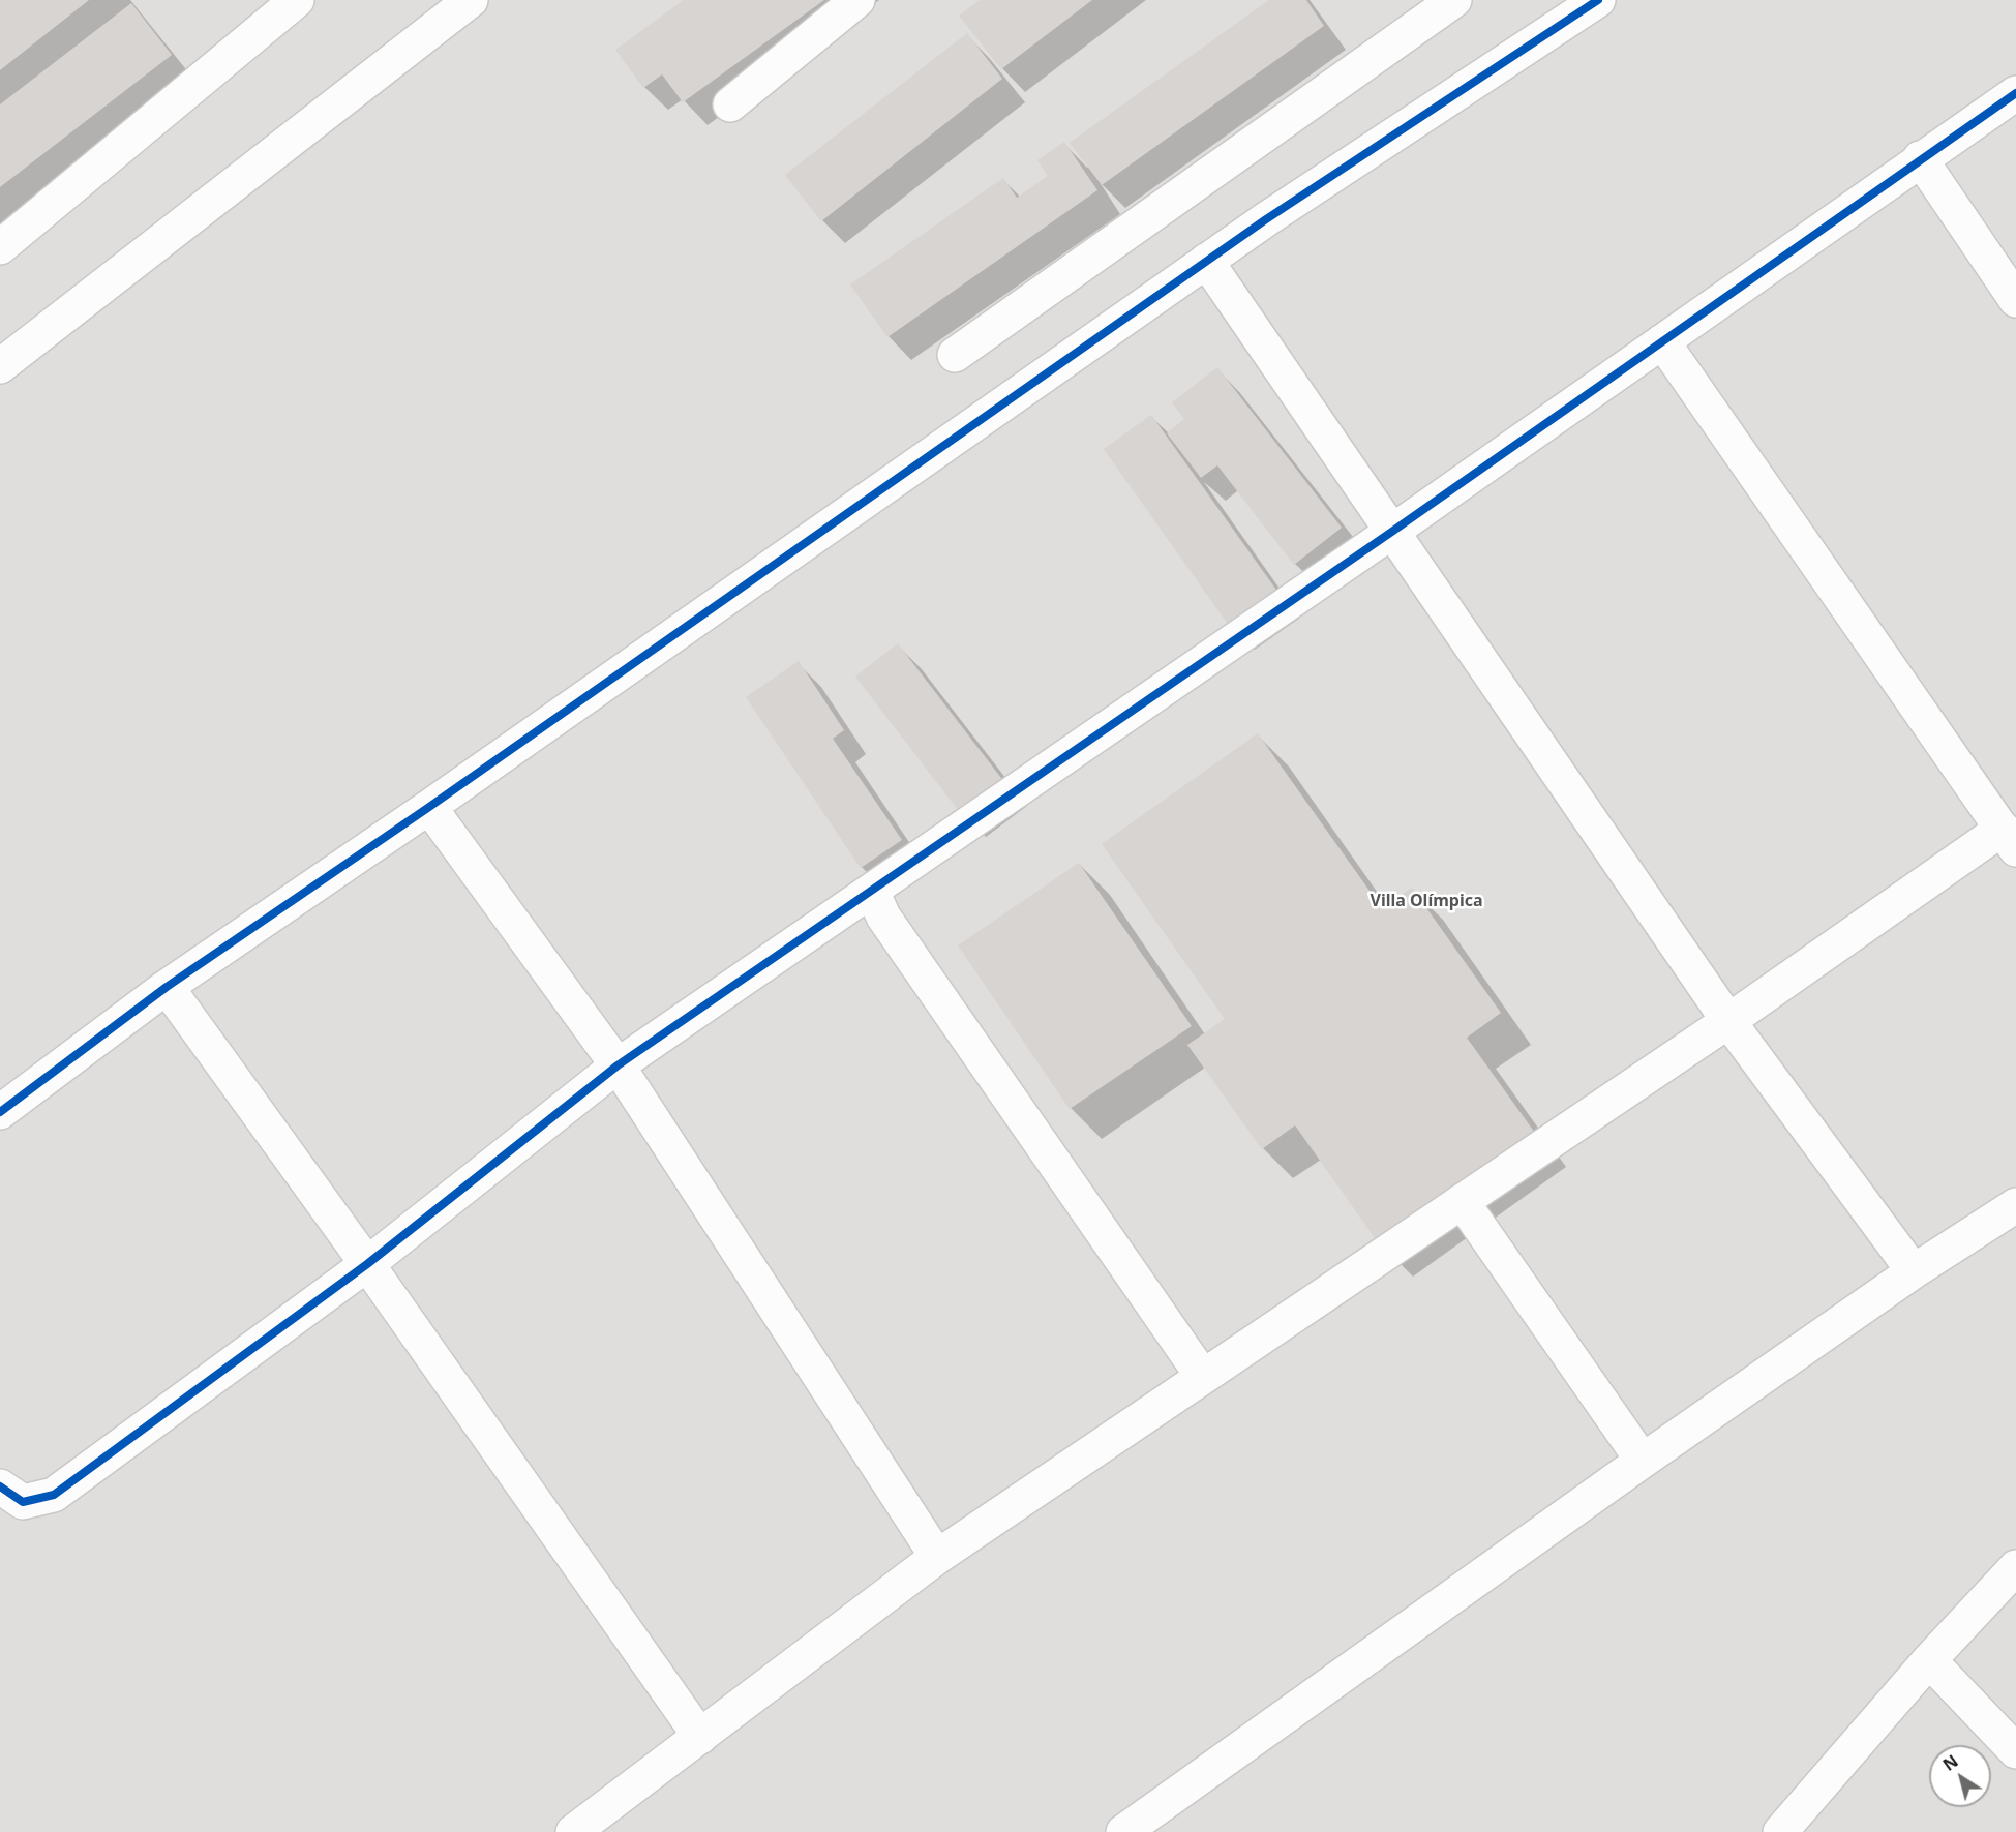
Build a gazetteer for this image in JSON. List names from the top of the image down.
{
  "districts": ["Villa Olímpica"],
  "north": "top left"
}
